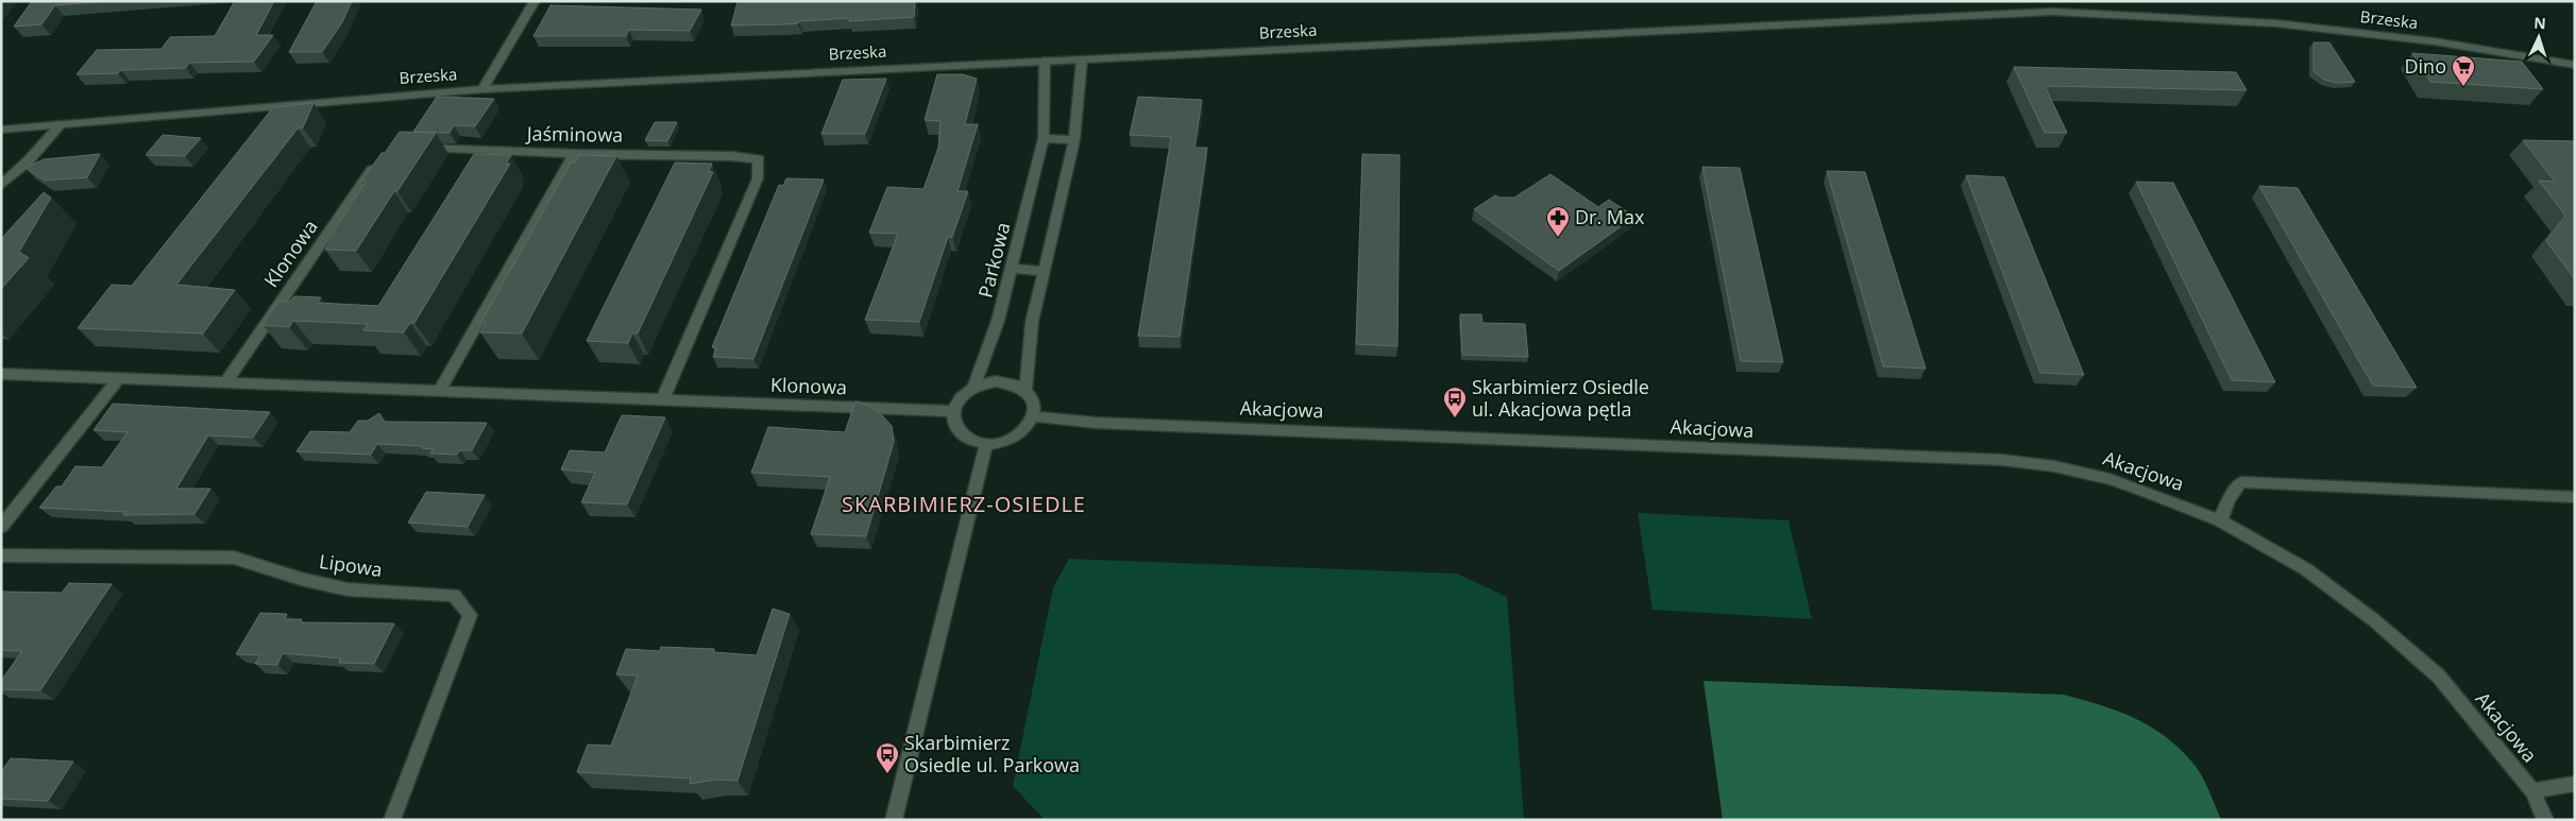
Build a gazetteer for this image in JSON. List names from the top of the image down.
{
  "streets": {
    "street": [
      "Brzeska",
      "Jaśminowa",
      "Klonowa",
      "Parkowa",
      "Akacjowa",
      "Lipowa"
    ]
  },
  "crossings": [
    ["Brzeska", "Parkowa"],
    ["Jaśminowa", "Klonowa"],
    ["Klonowa", "Parkowa"],
    ["Klonowa", "Akacjowa"],
    ["Parkowa", "Akacjowa"]
  ],
  "districts": ["SKARBIMIERZ-OSIEDLE"],
  "places": {
    "supermarket": ["Dino"],
    "pharmacy": ["Dr. Max"],
    "bus stop": ["Skarbimierz Osiedle ul. Akacjowa pętla", "Skarbimierz Osiedle ul. Parkowa"]
  },
  "north": "top"
}
